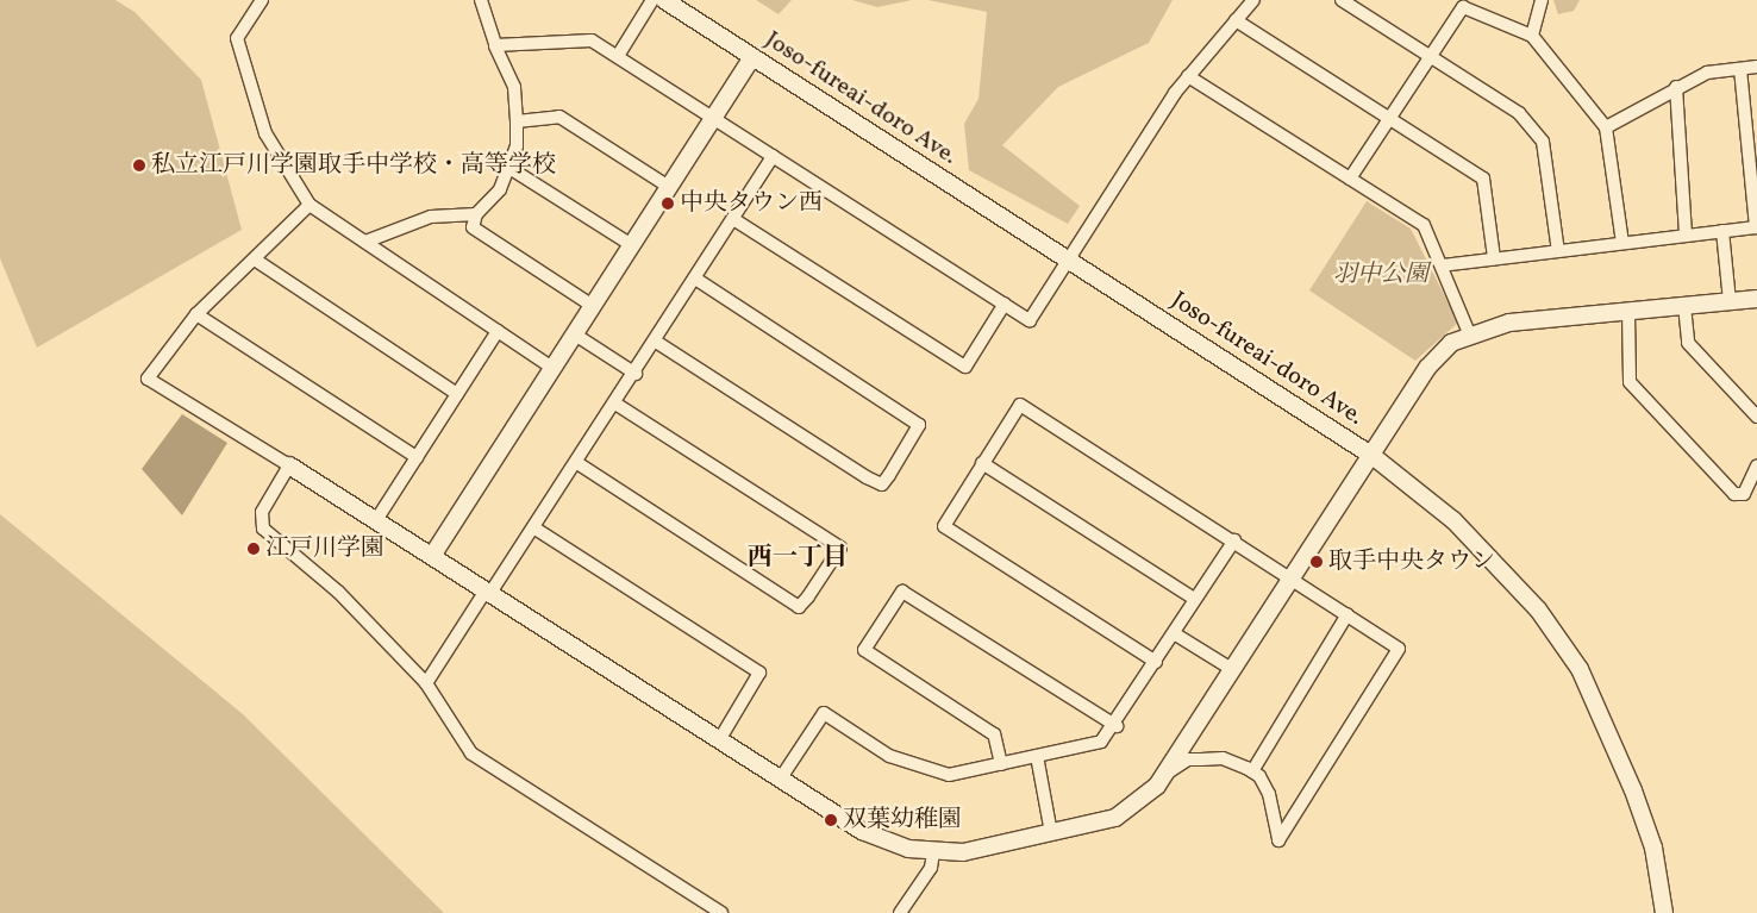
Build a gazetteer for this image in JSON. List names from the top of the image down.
{
  "streets": {
    "street": ["Joso-fureai-doro Ave."]
  },
  "districts": ["西一丁目"],
  "parks": ["羽中公園"],
  "places": [
    "私立江戸川学園取手中学校・高等学校",
    "中央タウン西",
    "江戸川学園",
    "取手中央タウン",
    "双葉幼稚園"
  ]
}
